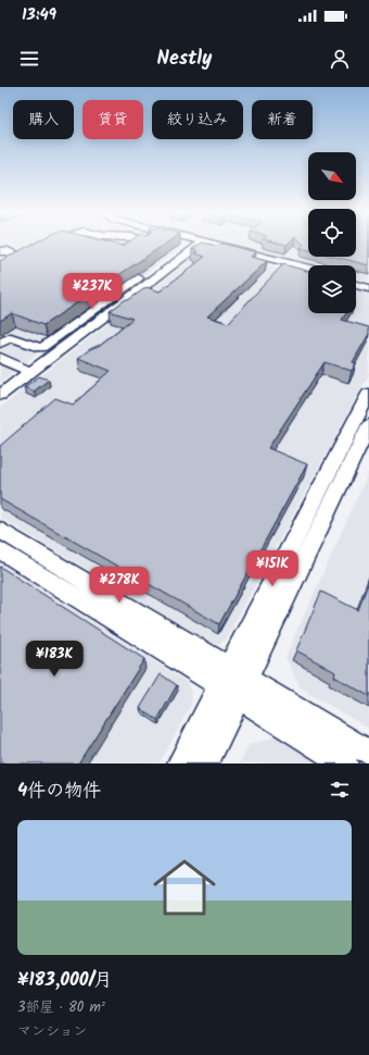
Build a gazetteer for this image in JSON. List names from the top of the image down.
{
  "north": "bottom right",
  "page": {
    "status": "13:49",
    "header": "Nestly",
    "chip": [
      "購入",
      "賃貸",
      "絞り込み",
      "新着"
    ],
    "price": [
      "¥237K",
      "¥151K",
      "¥278K",
      "¥183K"
    ],
    "heading": "4件の物件",
    "list": [
      {
        "name": "¥183,000/月",
        "note": "3部屋 · 80 m² · マンション"
      }
    ]
  }
}
